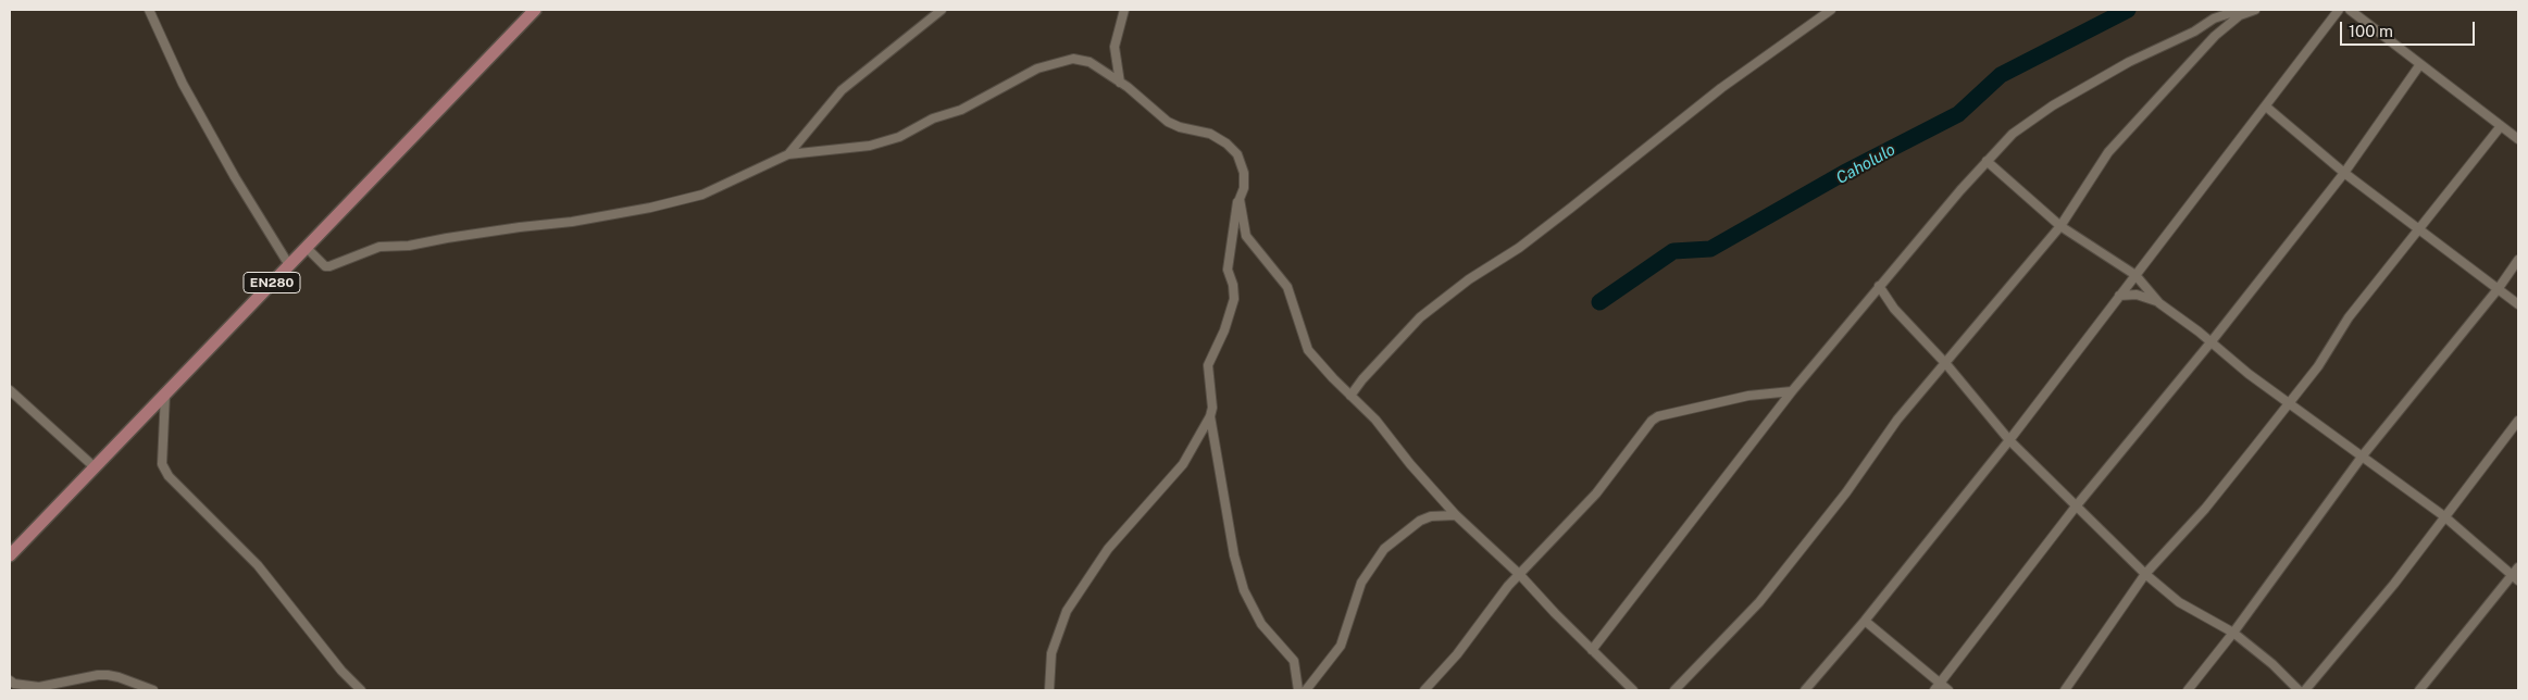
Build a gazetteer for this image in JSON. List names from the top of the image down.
{
  "streets": {
    "main road": ["EN280"]
  },
  "water": ["Caholulo"],
  "scale_bar": "100 m"
}
